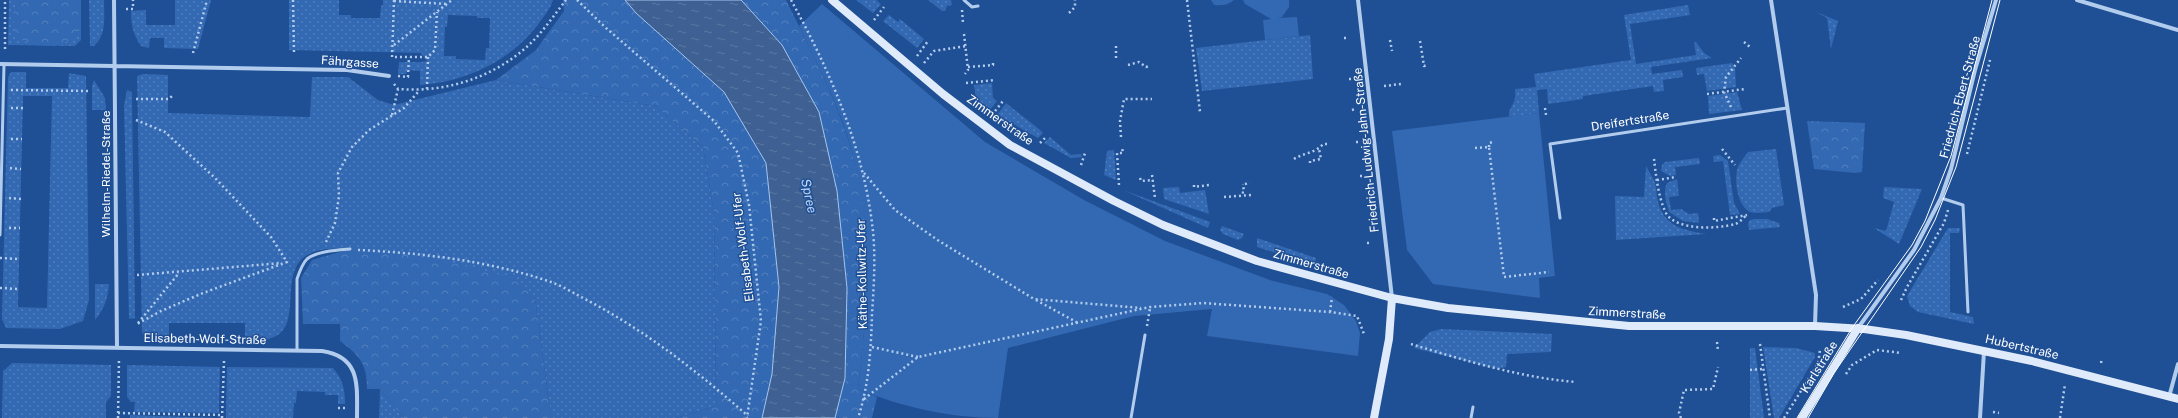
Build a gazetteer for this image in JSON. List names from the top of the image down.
{
  "streets": {
    "street": [
      "Fährgasse",
      "Friedrich-Ebert-Straße",
      "Zimmerstraße",
      "Friedrich-Ludwig-Jahn-Straße",
      "Wilhelm-Riedel-Straße",
      "Elisabeth-Wolf-Straße",
      "Hubertstraße",
      "Karlstraße"
    ],
    "lane": ["Dreifertstraße"],
    "path": ["Elisabeth-Wolf-Ufer", "Käthe-Kollwitz-Ufer"]
  },
  "crossings": [
    ["Fährgasse", "Wilhelm-Riedel-Straße"],
    ["Friedrich-Ebert-Straße", "Zimmerstraße"],
    ["Friedrich-Ebert-Straße", "Hubertstraße"],
    ["Friedrich-Ebert-Straße", "Karlstraße"],
    ["Zimmerstraße", "Friedrich-Ludwig-Jahn-Straße"],
    ["Zimmerstraße", "Hubertstraße"],
    ["Zimmerstraße", "Karlstraße"],
    ["Wilhelm-Riedel-Straße", "Elisabeth-Wolf-Straße"],
    ["Hubertstraße", "Karlstraße"]
  ],
  "water": ["Spree"]
}
